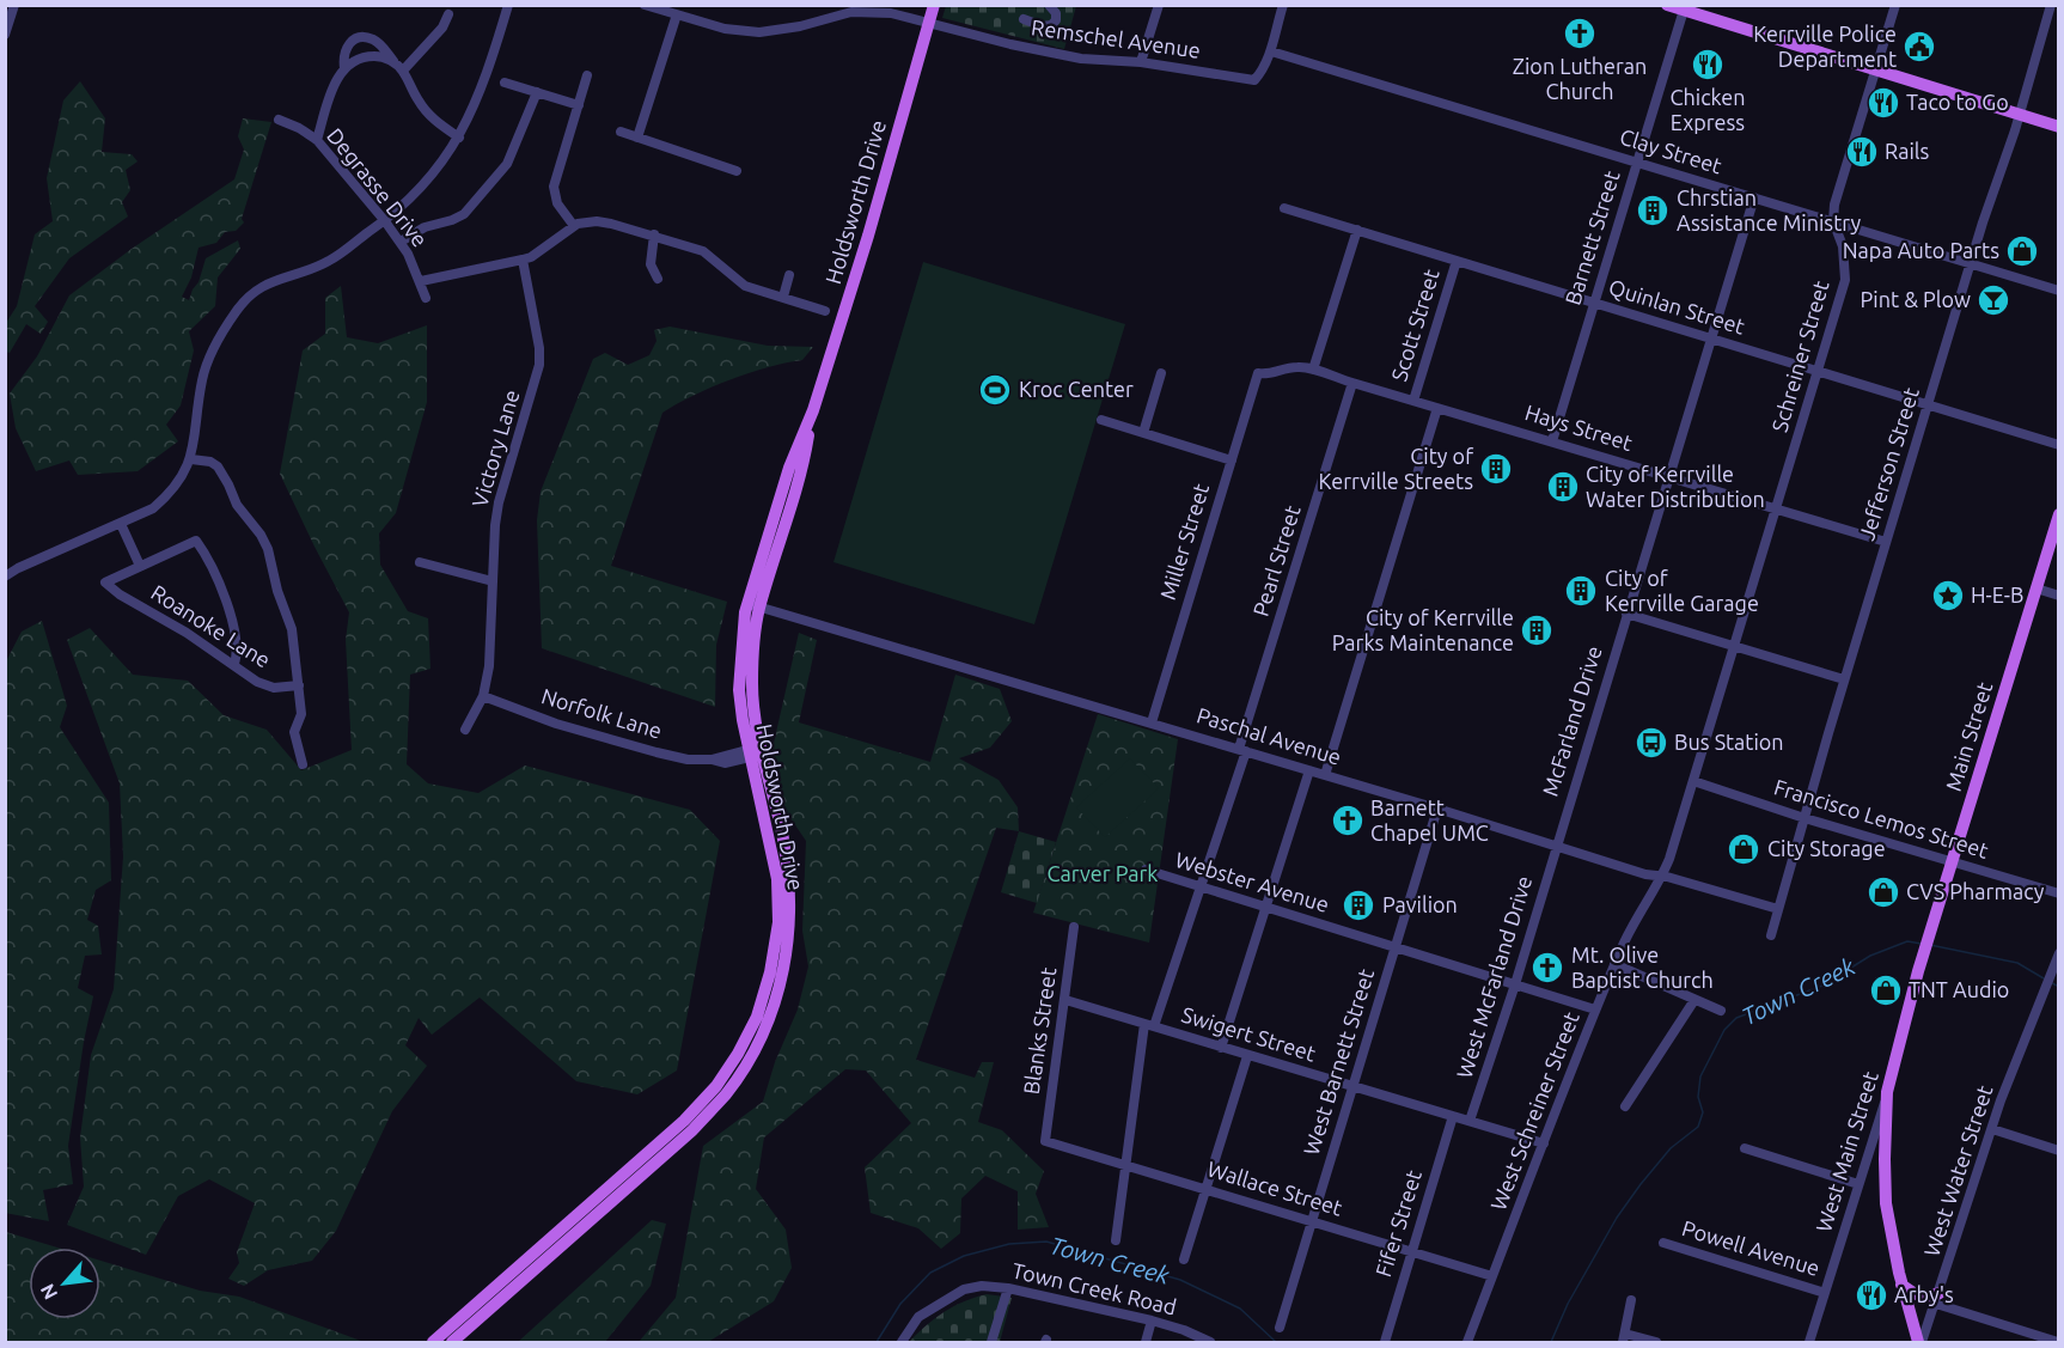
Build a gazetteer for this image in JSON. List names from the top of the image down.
{
  "streets": {
    "main road": ["Holdsworth Drive", "Main Street", "West Main Street"],
    "street": [
      "Remschel Avenue",
      "Clay Street",
      "Degrasse Drive",
      "Barnett Street",
      "Quinlan Street",
      "Scott Street",
      "Schreiner Street",
      "Hays Street",
      "Victory Lane",
      "Jefferson Street",
      "Miller Street",
      "Pearl Street",
      "Roanoke Lane",
      "Norfolk Lane",
      "McFarland Drive",
      "Paschal Avenue",
      "Francisco Lemos Street",
      "Webster Avenue",
      "West McFarland Drive",
      "Blanks Street",
      "Swigert Street",
      "West Barnett Street",
      "West Schreiner Street",
      "West Water Street",
      "Wallace Street",
      "Fifer Street",
      "Powell Avenue",
      "Town Creek Road"
    ]
  },
  "crossings": [
    ["Remschel Avenue", "Clay Street"],
    ["Remschel Avenue", "Holdsworth Drive"],
    ["Clay Street", "Barnett Street"],
    ["Clay Street", "Schreiner Street"],
    ["Clay Street", "Jefferson Street"],
    ["Clay Street", "McFarland Drive"],
    ["Holdsworth Drive", "Norfolk Lane"],
    ["Holdsworth Drive", "Paschal Avenue"],
    ["Barnett Street", "Quinlan Street"],
    ["Barnett Street", "Hays Street"],
    ["Quinlan Street", "Scott Street"],
    ["Quinlan Street", "Schreiner Street"],
    ["Quinlan Street", "Jefferson Street"],
    ["Quinlan Street", "McFarland Drive"],
    ["Scott Street", "Hays Street"],
    ["Schreiner Street", "Hays Street"],
    ["Schreiner Street", "West Schreiner Street"],
    ["Hays Street", "Jefferson Street"],
    ["Hays Street", "Miller Street"],
    ["Hays Street", "Pearl Street"],
    ["Hays Street", "McFarland Drive"],
    ["Victory Lane", "Norfolk Lane"],
    ["Jefferson Street", "Paschal Avenue"],
    ["Jefferson Street", "Francisco Lemos Street"],
    ["Miller Street", "Paschal Avenue"],
    ["Pearl Street", "Paschal Avenue"],
    ["Pearl Street", "Webster Avenue"],
    ["Pearl Street", "Swigert Street"],
    ["Pearl Street", "Wallace Street"],
    ["McFarland Drive", "Paschal Avenue"],
    ["McFarland Drive", "West McFarland Drive"],
    ["Paschal Avenue", "West McFarland Drive"],
    ["Paschal Avenue", "West Barnett Street"],
    ["Paschal Avenue", "West Schreiner Street"],
    ["Main Street", "Francisco Lemos Street"],
    ["Main Street", "West Main Street"],
    ["Francisco Lemos Street", "West Schreiner Street"],
    ["Webster Avenue", "West McFarland Drive"],
    ["Webster Avenue", "West Barnett Street"],
    ["Webster Avenue", "West Schreiner Street"],
    ["West McFarland Drive", "Swigert Street"],
    ["Blanks Street", "Swigert Street"],
    ["Blanks Street", "Wallace Street"],
    ["Swigert Street", "West Barnett Street"],
    ["Swigert Street", "West Schreiner Street"],
    ["Swigert Street", "Fifer Street"],
    ["West Barnett Street", "Wallace Street"],
    ["West Schreiner Street", "Wallace Street"],
    ["West Main Street", "Powell Avenue"],
    ["Wallace Street", "Fifer Street"]
  ],
  "water": ["Town Creek"],
  "parks": ["Carver Park"],
  "places": {
    "church": ["Zion Lutheran Church", "Barnett Chapel UMC", "Mt. Olive Baptist Church"],
    "public building": ["Kerrville Police Department"],
    "restaurant": [
      "Chicken Express",
      "Taco to Go",
      "Rails",
      "Arby's"
    ],
    "building": [
      "Chrstian Assistance Ministry",
      "City of Kerrville Streets",
      "City of Kerrville Water Distribution",
      "City of Kerrville Garage",
      "City of Kerrville Parks Maintenance",
      "Pavilion"
    ],
    "shop": [
      "Napa Auto Parts",
      "City Storage",
      "CVS Pharmacy",
      "TNT Audio"
    ],
    "bar": ["Pint & Plow"],
    "sports": ["Kroc Center"],
    "place": ["H-E-B"],
    "bus stop": ["Bus Station"]
  },
  "north": "bottom left"
}
